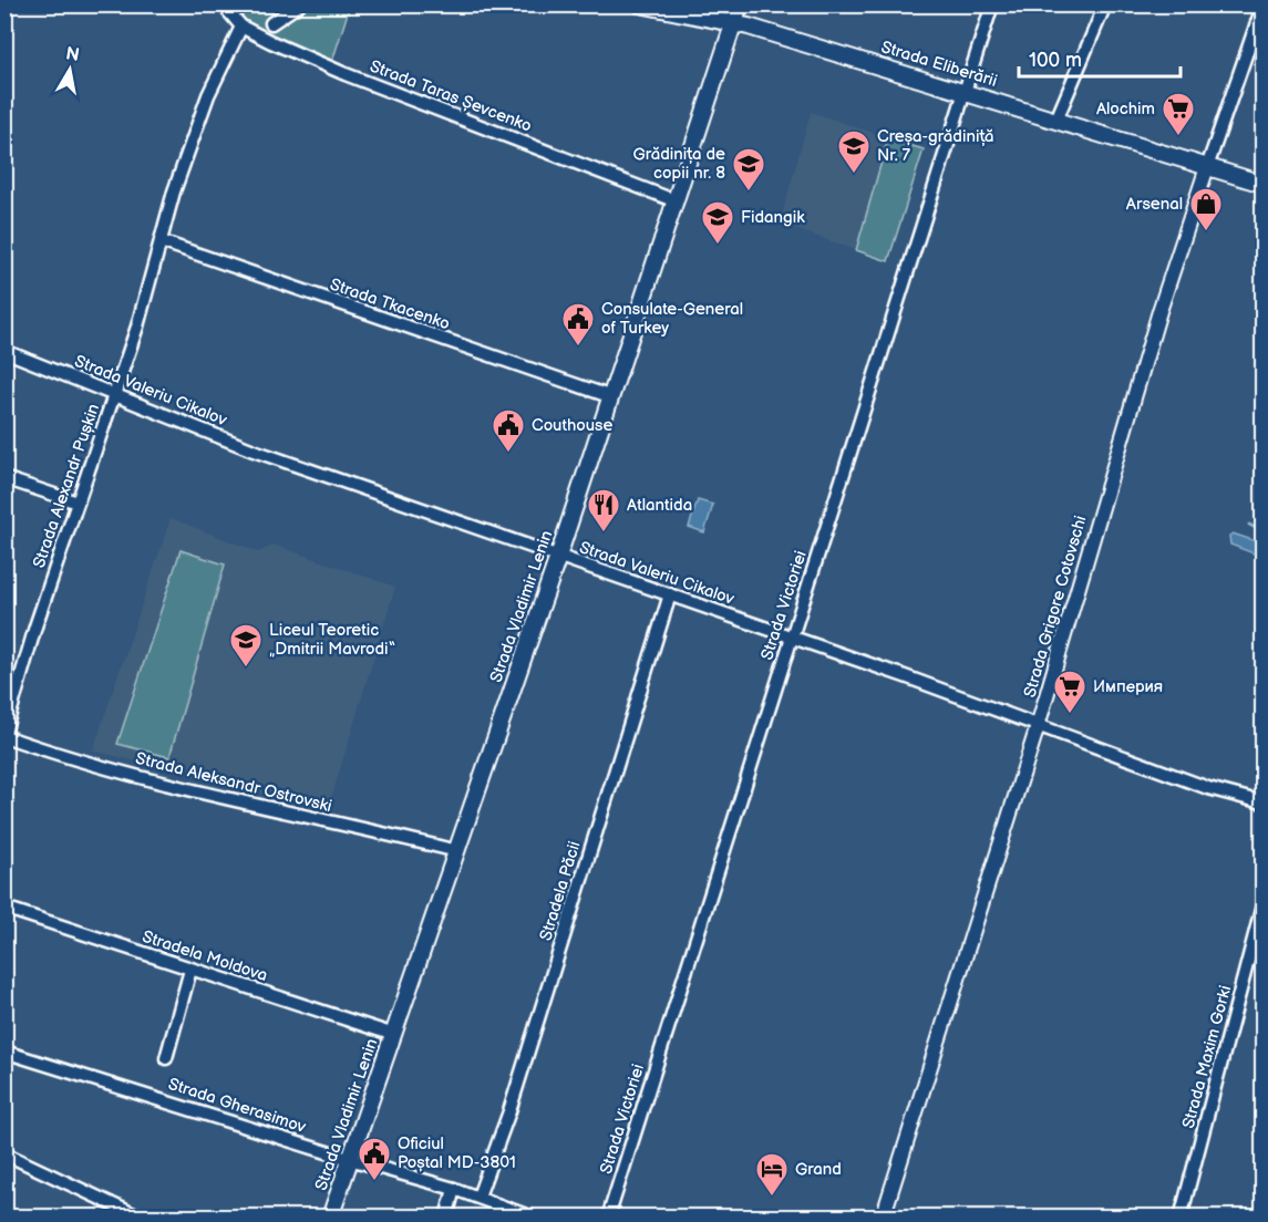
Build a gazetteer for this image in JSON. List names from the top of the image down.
{
  "streets": {
    "main road": ["Strada Eliberării", "Strada Vladimir Lenin"],
    "street": [
      "Strada Taras Șevcenko",
      "Strada Tkacenko",
      "Strada Valeriu Cikalov",
      "Strada Alexandr Pușkin",
      "Strada Victoriei",
      "Strada Grigore Cotovschi",
      "Strada Aleksandr Ostrovski",
      "Stradela Păcii",
      "Stradela Moldova",
      "Strada Maxim Gorki",
      "Strada Gherasimov"
    ]
  },
  "crossings": [
    ["Strada Eliberării", "Strada Victoriei"],
    ["Strada Eliberării", "Strada Vladimir Lenin"],
    ["Strada Eliberării", "Strada Grigore Cotovschi"],
    ["Strada Taras Șevcenko", "Strada Alexandr Pușkin"],
    ["Strada Taras Șevcenko", "Strada Vladimir Lenin"],
    ["Strada Tkacenko", "Strada Alexandr Pușkin"],
    ["Strada Tkacenko", "Strada Vladimir Lenin"],
    ["Strada Valeriu Cikalov", "Strada Alexandr Pușkin"],
    ["Strada Valeriu Cikalov", "Strada Victoriei"],
    ["Strada Valeriu Cikalov", "Strada Vladimir Lenin"],
    ["Strada Valeriu Cikalov", "Strada Grigore Cotovschi"],
    ["Strada Valeriu Cikalov", "Stradela Păcii"],
    ["Strada Alexandr Pușkin", "Strada Aleksandr Ostrovski"],
    ["Strada Vladimir Lenin", "Strada Aleksandr Ostrovski"],
    ["Strada Vladimir Lenin", "Stradela Moldova"],
    ["Strada Vladimir Lenin", "Strada Gherasimov"],
    ["Stradela Păcii", "Strada Gherasimov"]
  ],
  "places": {
    "supermarket": ["Alochim", "Империя"],
    "school or university": [
      "Creșa-grădiniță Nr. 7",
      "Grădinița de copii nr. 8",
      "Fidangik",
      "Liceul Teoretic „Dmitrii Mavrodi“"
    ],
    "shop": ["Arsenal"],
    "public building": ["Consulate-General of Turkey", "Couthouse", "Oficiul Poștal MD-3801"],
    "restaurant": ["Atlantida"],
    "hotel": ["Grand"]
  },
  "scale_bar": "100 m",
  "north": "top"
}
